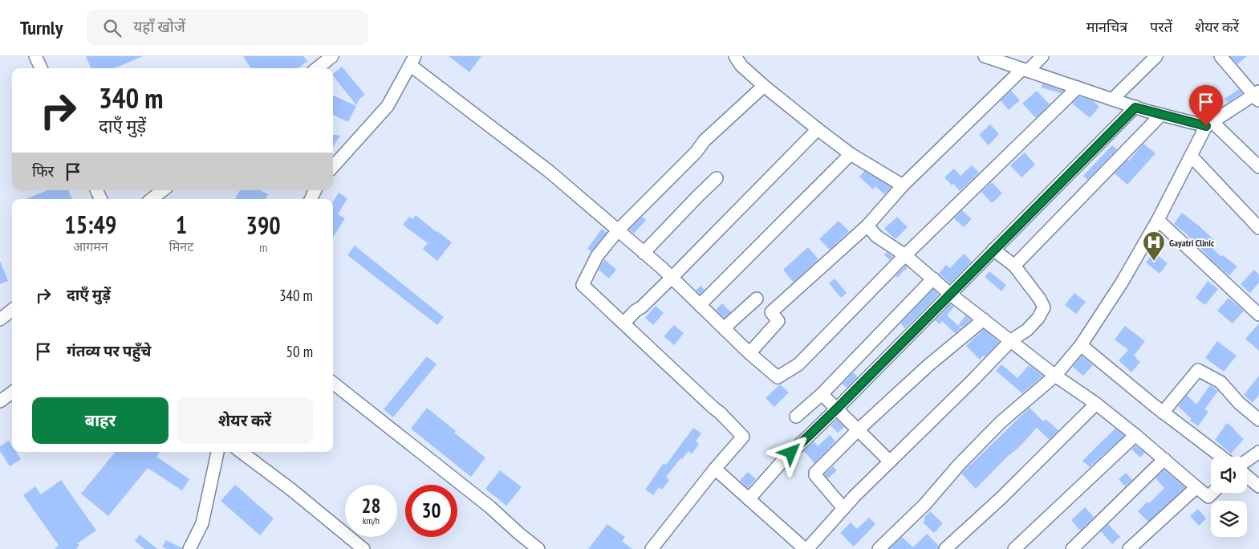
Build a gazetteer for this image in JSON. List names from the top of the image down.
{
  "places": {
    "hospital": ["Gayatri Clinic"]
  },
  "page": {
    "header": "Turnly",
    "search": "यहाँ खोजें",
    "nav": ["मानचित्र", "परतें", "शेयर करें"],
    "turn": ["340 m", "दाएँ मुड़ें"],
    "then": "फिर",
    "eta": [
      "15:49",
      "आगमन",
      "1",
      "मिनट",
      "390",
      "m"
    ],
    "list": [
      {
        "name": "दाएँ मुड़ें",
        "value": "340 m"
      },
      {
        "name": "गंतव्य पर पहुँचे",
        "value": "50 m"
      }
    ],
    "buttons": ["बाहर", "शेयर करें"],
    "speed": "28 km/h",
    "limit": "30"
  }
}
